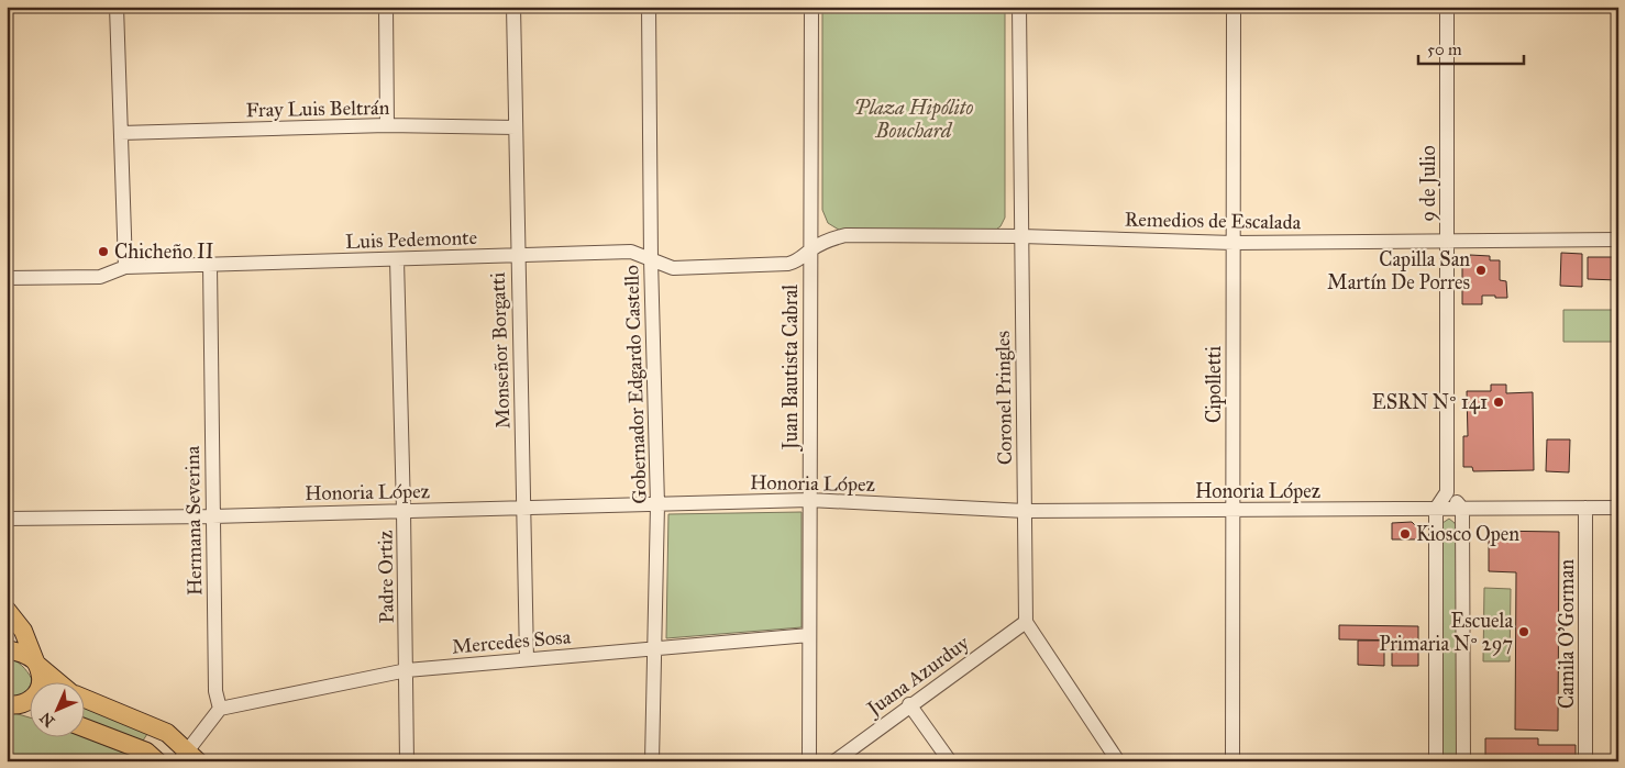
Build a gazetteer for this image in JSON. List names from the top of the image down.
{
  "streets": {
    "street": [
      "Fray Luis Beltrán",
      "9 de Julio",
      "Remedios de Escalada",
      "Luis Pedemonte",
      "Monseñor Borgatti",
      "Juan Bautista Cabral",
      "Gobernador Edgardo Castello",
      "Cipolletti",
      "Coronel Pringles",
      "Honoria López",
      "Hermana Severina",
      "Padre Ortiz",
      "Camila O'Gorman",
      "Mercedes Sosa",
      "Juana Azurduy"
    ]
  },
  "crossings": [
    ["Fray Luis Beltrán", "Monseñor Borgatti"],
    ["9 de Julio", "Remedios de Escalada"],
    ["Remedios de Escalada", "Luis Pedemonte"],
    ["Remedios de Escalada", "Juan Bautista Cabral"],
    ["Remedios de Escalada", "Cipolletti"],
    ["Remedios de Escalada", "Coronel Pringles"],
    ["Luis Pedemonte", "Monseñor Borgatti"],
    ["Luis Pedemonte", "Juan Bautista Cabral"],
    ["Luis Pedemonte", "Gobernador Edgardo Castello"],
    ["Luis Pedemonte", "Hermana Severina"],
    ["Luis Pedemonte", "Padre Ortiz"],
    ["Monseñor Borgatti", "Honoria López"],
    ["Monseñor Borgatti", "Mercedes Sosa"],
    ["Juan Bautista Cabral", "Honoria López"],
    ["Juan Bautista Cabral", "Mercedes Sosa"],
    ["Gobernador Edgardo Castello", "Honoria López"],
    ["Gobernador Edgardo Castello", "Mercedes Sosa"],
    ["Cipolletti", "Honoria López"],
    ["Coronel Pringles", "Honoria López"],
    ["Coronel Pringles", "Juana Azurduy"],
    ["Honoria López", "Hermana Severina"],
    ["Honoria López", "Padre Ortiz"],
    ["Honoria López", "Camila O'Gorman"],
    ["Hermana Severina", "Mercedes Sosa"],
    ["Padre Ortiz", "Mercedes Sosa"]
  ],
  "parks": ["Plaza Hipólito Bouchard"],
  "places": [
    "Chicheño II",
    "Capilla San Martín De Porres",
    "ESRN Nº 141",
    "Kiosco Open",
    "Escuela Primaria Nº 297"
  ],
  "scale_bar": "50 m",
  "north": "bottom left"
}
